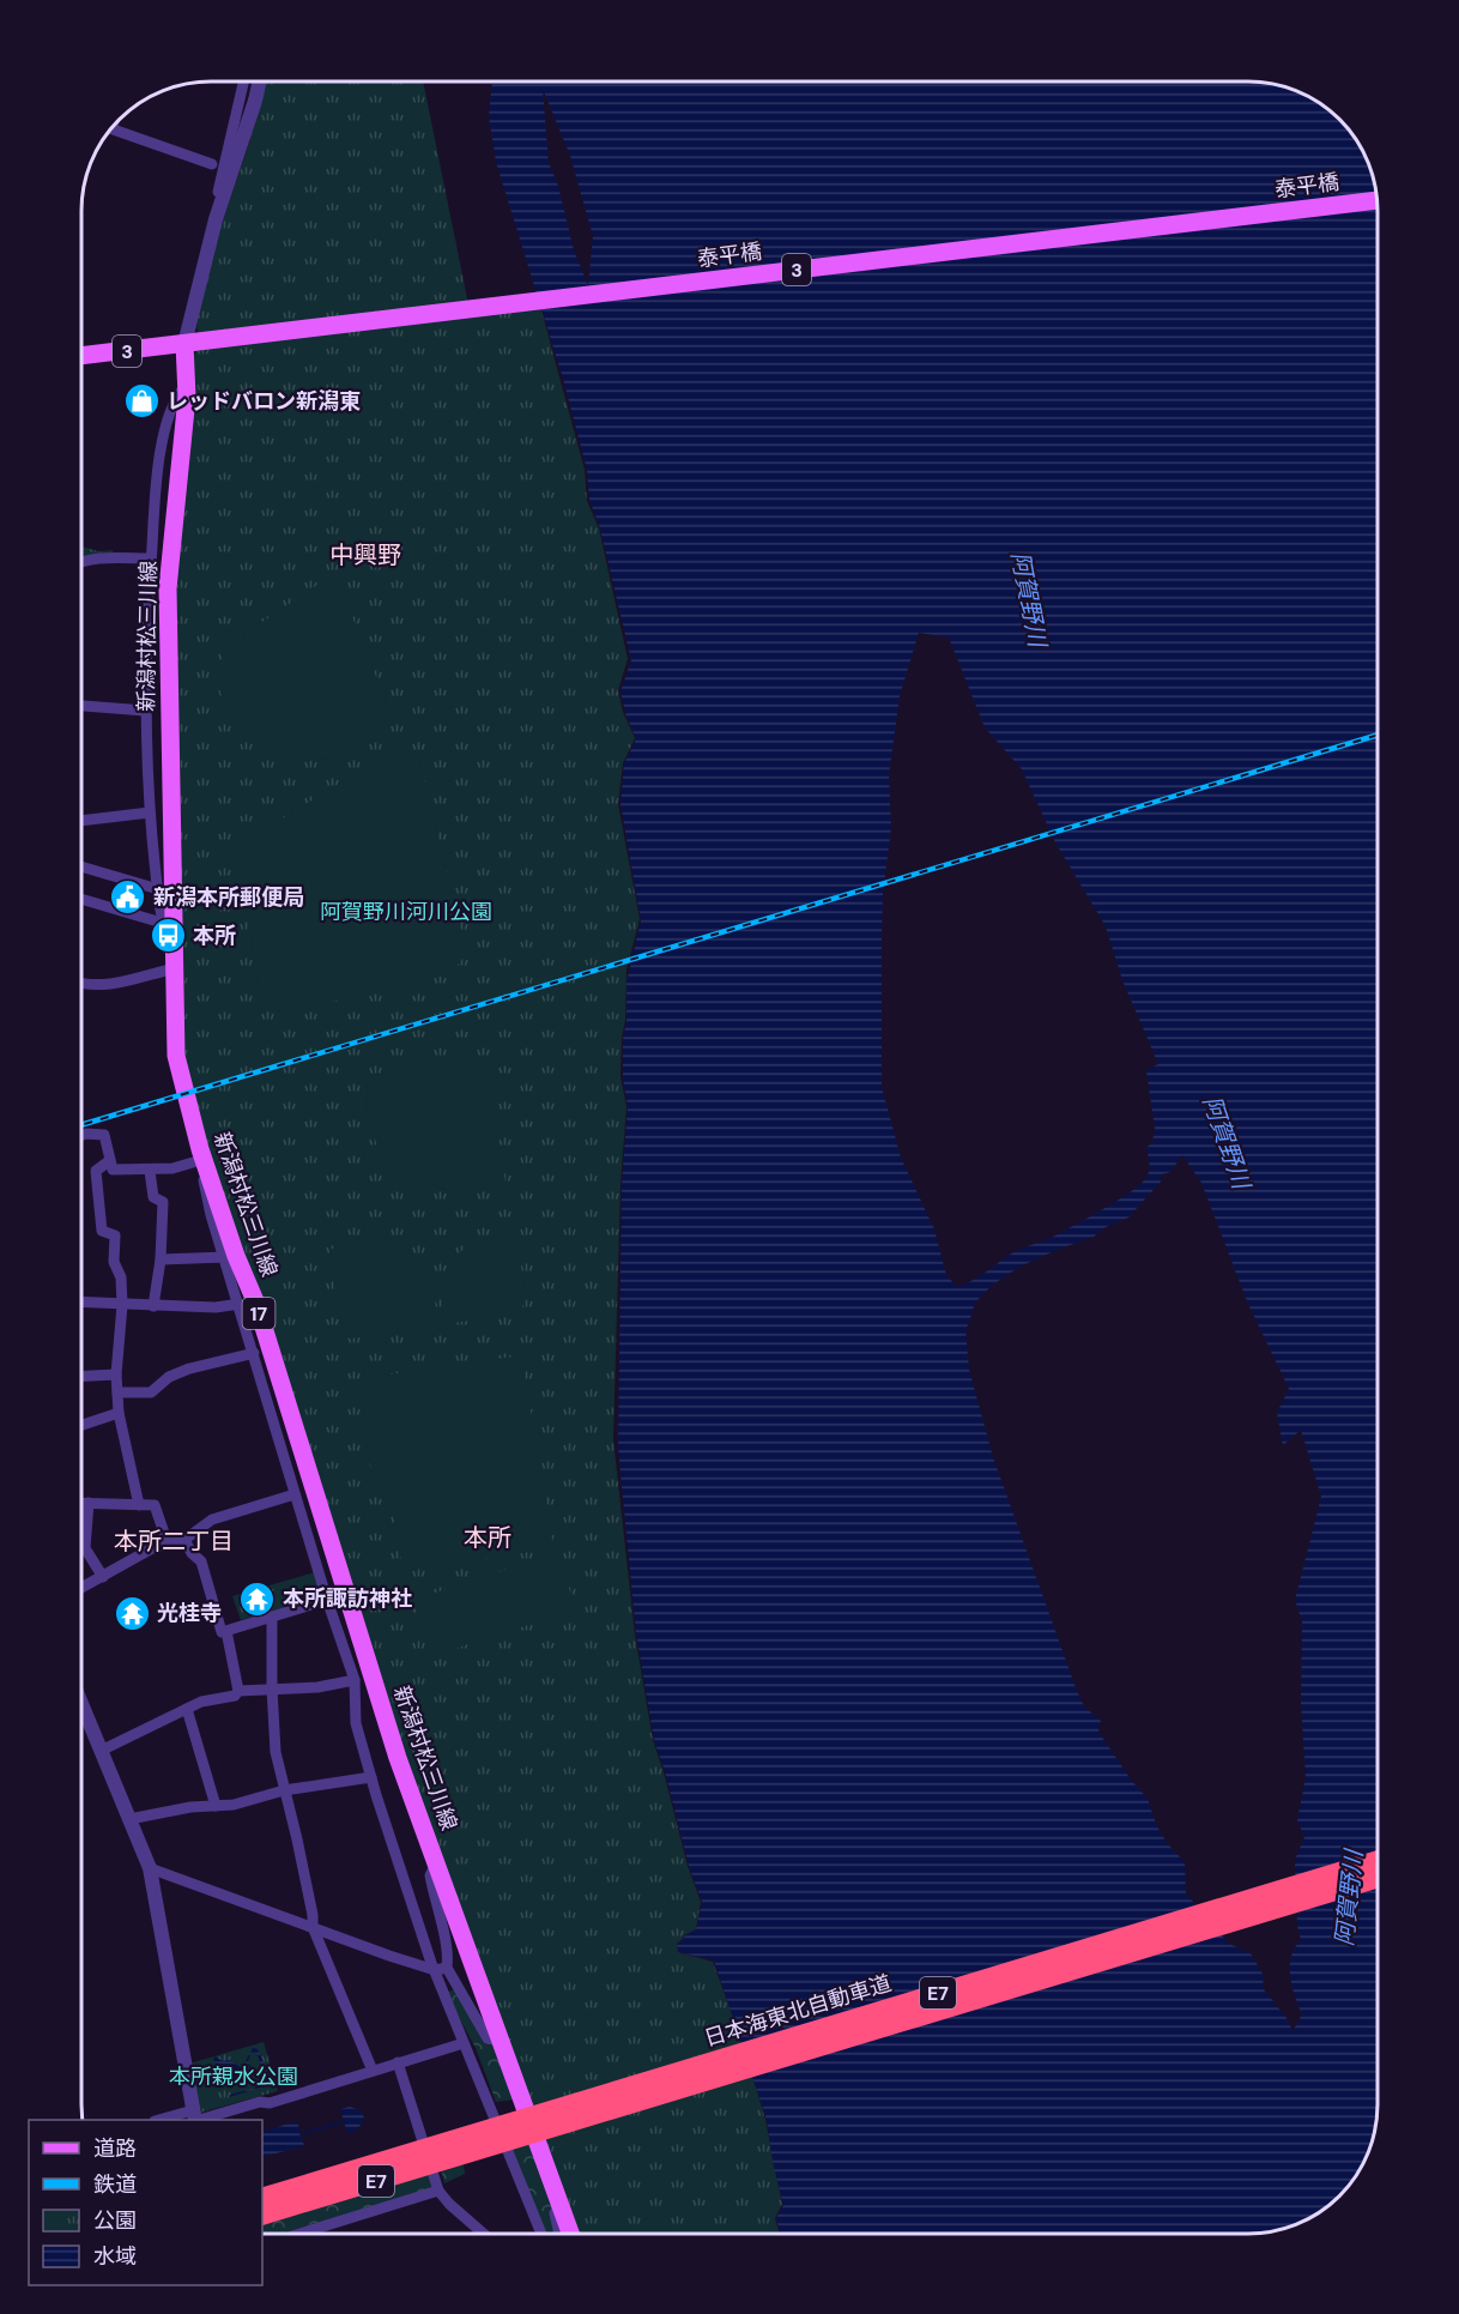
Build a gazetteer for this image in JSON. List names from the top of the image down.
{
  "streets": {
    "highway": ["E7", "日本海東北自動車道"],
    "main road": [
      "泰平橋",
      "3",
      "新潟村松三川線",
      "17"
    ]
  },
  "crossings": [
    ["泰平橋", "3"],
    ["泰平橋", "新潟村松三川線"],
    ["3", "新潟村松三川線"]
  ],
  "districts": ["中興野", "本所", "本所二丁目"],
  "water": ["阿賀野川"],
  "parks": ["阿賀野川河川公園", "本所親水公園"],
  "places": {
    "shop": ["レッドバロン新潟東"],
    "public building": ["新潟本所郵便局"],
    "bus stop": ["本所"],
    "temple": ["本所諏訪神社", "光桂寺"]
  },
  "legend": [
    "道路",
    "鉄道",
    "公園",
    "水域"
  ]
}
